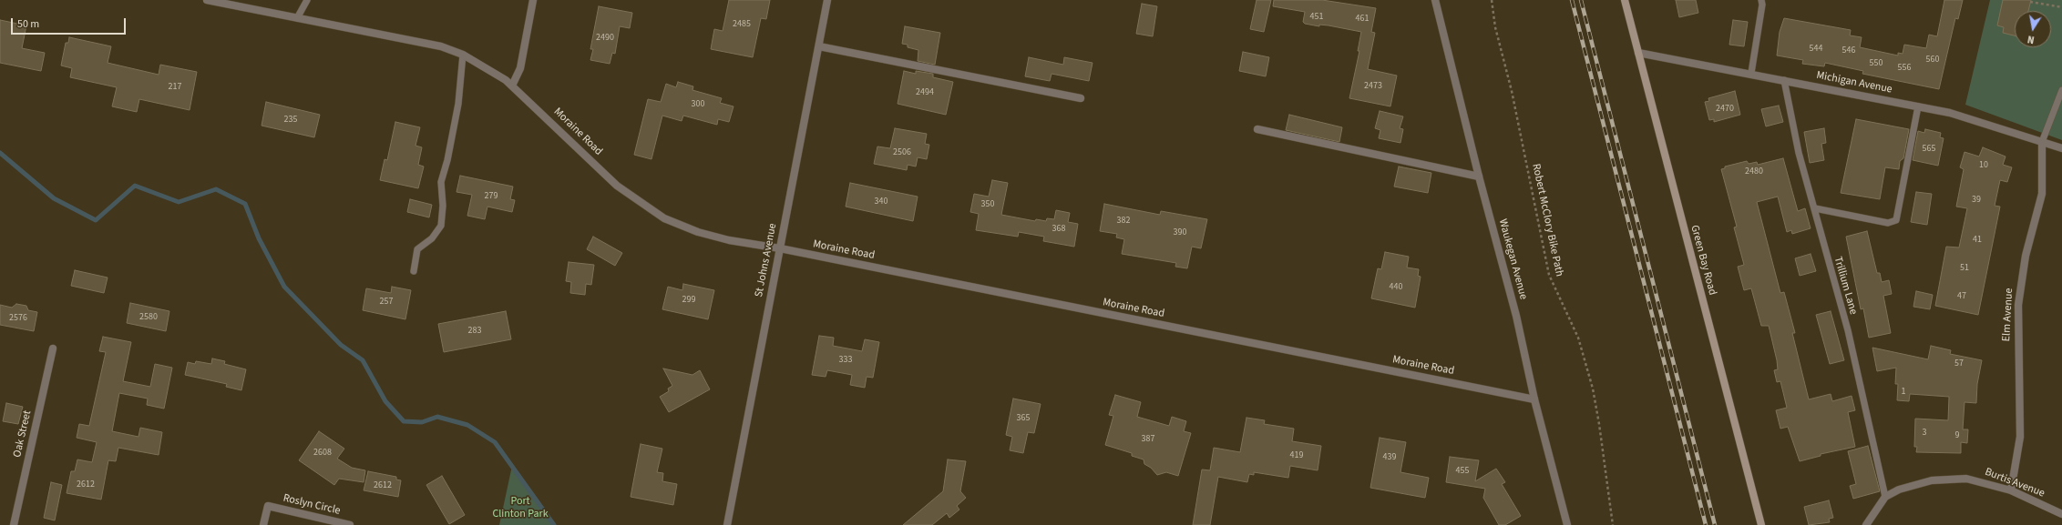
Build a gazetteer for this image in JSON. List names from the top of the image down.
{
  "streets": {
    "main road": ["Green Bay Road"],
    "street": [
      "Michigan Avenue",
      "Moraine Road",
      "Waukegan Avenue",
      "St Johns Avenue",
      "Elm Avenue",
      "Oak Street",
      "Burtis Avenue",
      "Roslyn Circle"
    ],
    "lane": ["Trillium Lane"],
    "path": ["Robert McClory Bike Path"]
  },
  "crossings": [
    ["Michigan Avenue", "Green Bay Road"],
    ["Michigan Avenue", "Trillium Lane"],
    ["Michigan Avenue", "Elm Avenue"],
    ["Moraine Road", "Waukegan Avenue"],
    ["Moraine Road", "St Johns Avenue"],
    ["Trillium Lane", "Burtis Avenue"],
    ["Elm Avenue", "Burtis Avenue"]
  ],
  "parks": ["Port Clinton Park"],
  "house_numbers": [
    "451",
    "461",
    "2485",
    "2490",
    "544",
    "546",
    "560",
    "550",
    "556",
    "2473",
    "217",
    "2494",
    "300",
    "2470",
    "235",
    "565",
    "2506",
    "10",
    "2480",
    "279",
    "39",
    "340",
    "350",
    "382",
    "368",
    "390",
    "41",
    "51",
    "440",
    "47",
    "299",
    "257",
    "2580",
    "2576",
    "283",
    "333",
    "57",
    "1",
    "365",
    "3",
    "9",
    "387",
    "2608",
    "419",
    "439",
    "455",
    "2612",
    "2612"
  ],
  "scale_bar": "50 m",
  "north": "bottom"
}
